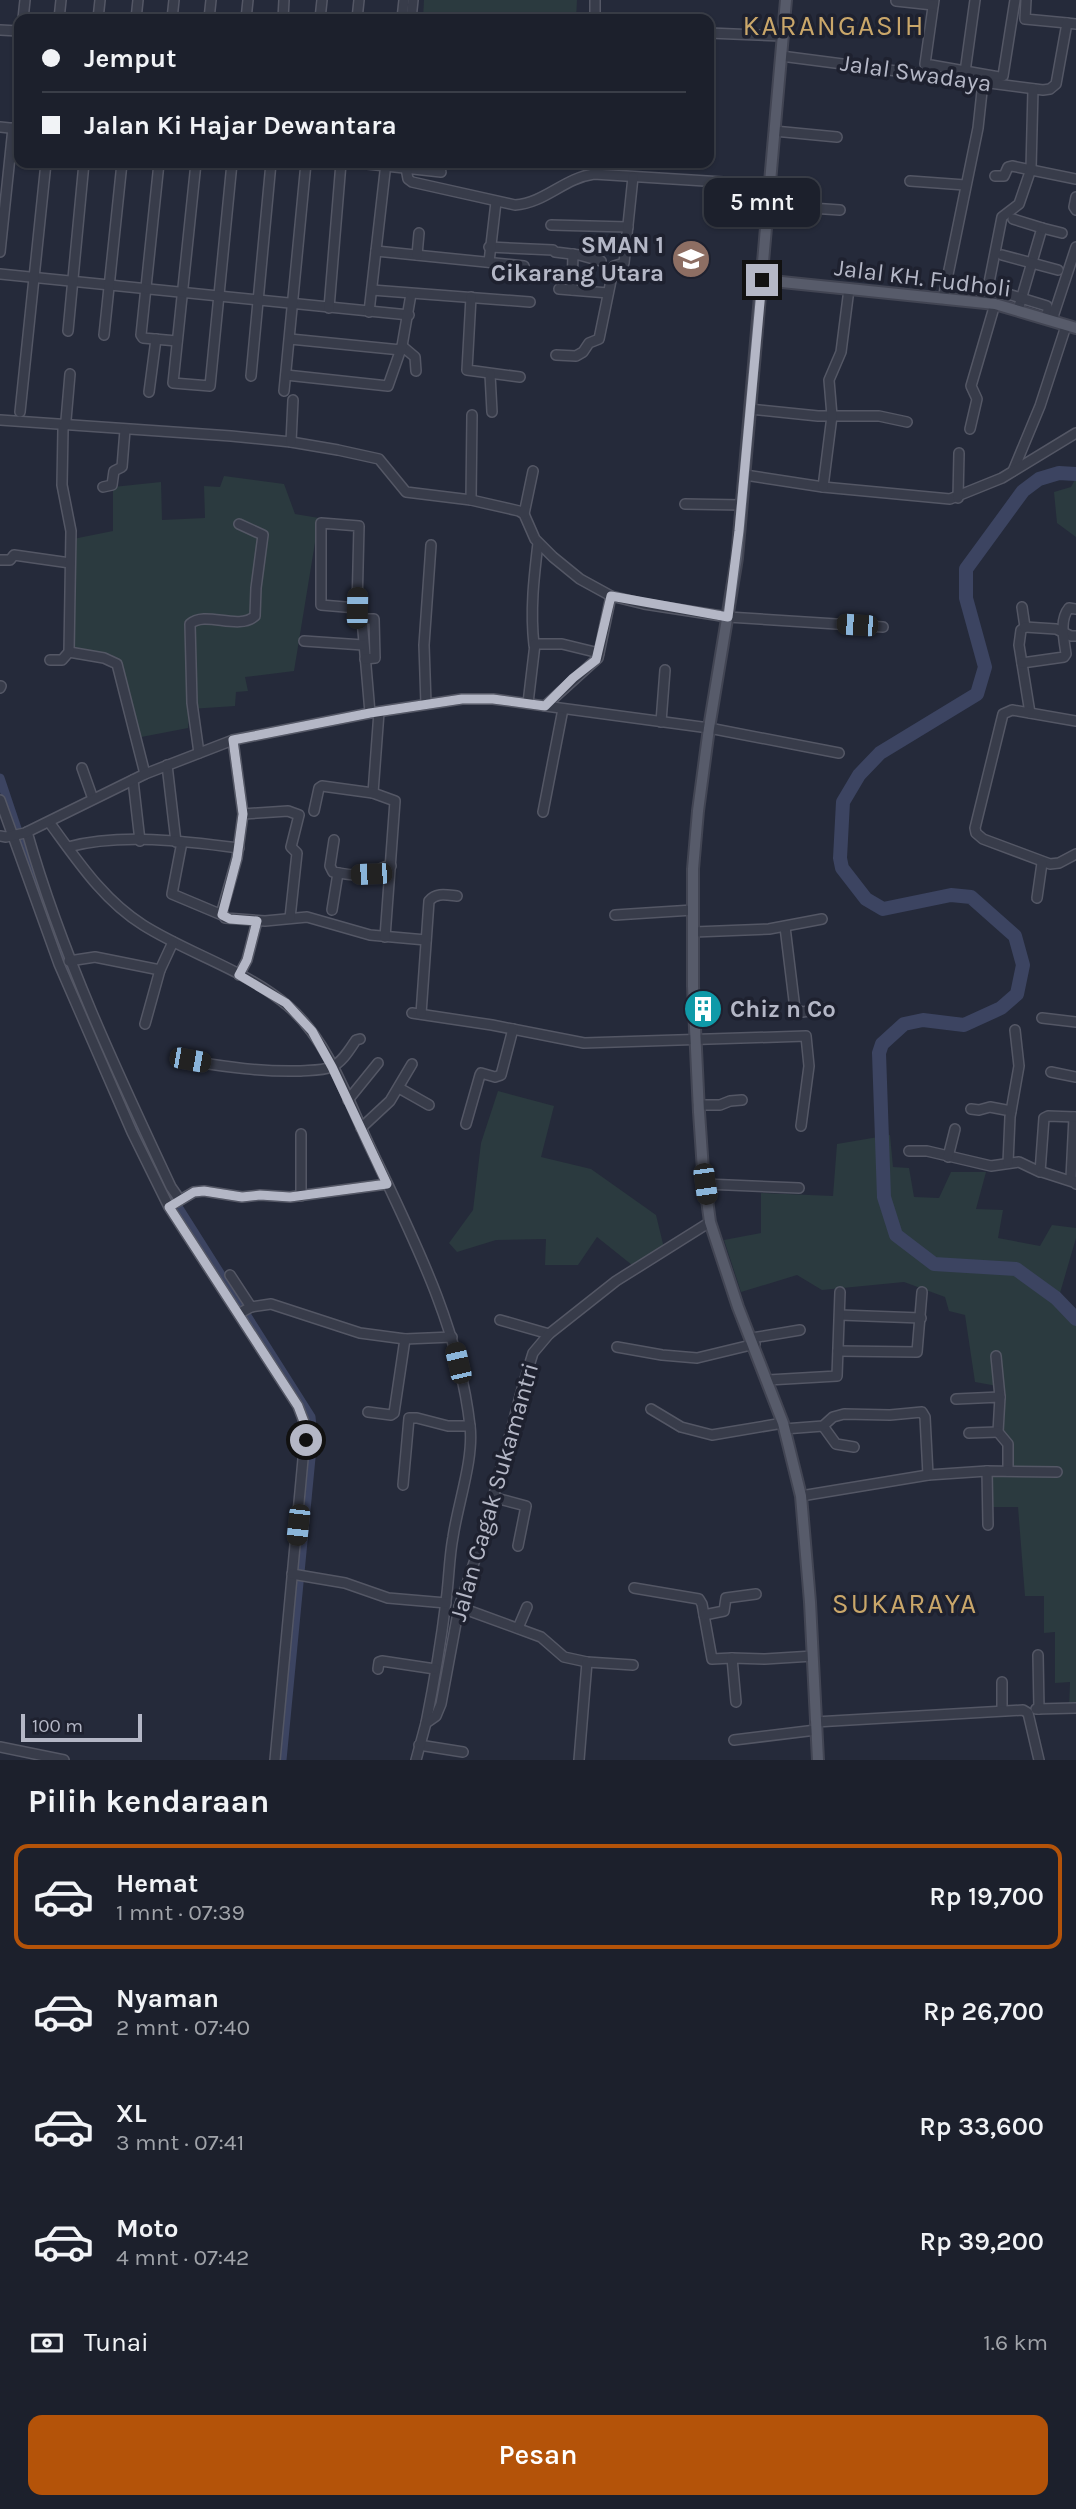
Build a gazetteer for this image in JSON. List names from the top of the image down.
{
  "streets": {
    "main road": ["Jalal KH. Fudholi"],
    "street": ["Jalal Swadaya", "Jalan Cagak Sukamantri"]
  },
  "districts": ["KARANGASIH", "SUKARAYA"],
  "places": {
    "school or university": ["SMAN 1 Cikarang Utara"],
    "building": ["Chiz n Co"]
  },
  "scale_bar": "100 m",
  "page": {
    "banner": ["Jemput", "Jalan Ki Hajar Dewantara"],
    "bubble": "5 mnt",
    "scale": "100 m",
    "heading": "Pilih kendaraan",
    "list": [
      {
        "name": "Hemat",
        "note": "1 mnt · 07:39",
        "value": "Rp 19,700"
      },
      {
        "name": "Nyaman",
        "note": "2 mnt · 07:40",
        "value": "Rp 26,700"
      },
      {
        "name": "XL",
        "note": "3 mnt · 07:41",
        "value": "Rp 33,600"
      },
      {
        "name": "Moto",
        "note": "4 mnt · 07:42",
        "value": "Rp 39,200"
      }
    ],
    "pay": ["Tunai", "1.6 km"],
    "buttons": "Pesan"
  }
}
